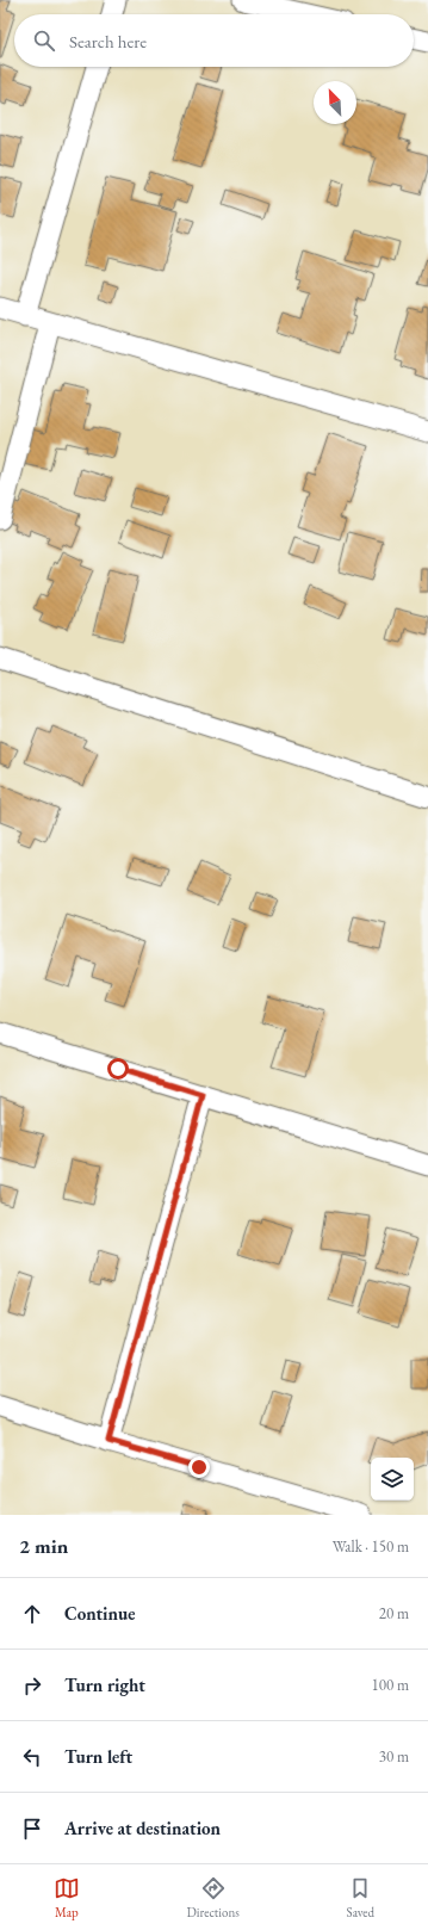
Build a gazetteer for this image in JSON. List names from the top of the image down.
{
  "north": "top left",
  "page": {
    "search": "Search here",
    "heading": ["2 min", "Walk · 150 m"],
    "list": [
      ["Continue", "20 m"],
      ["Turn right", "100 m"],
      ["Turn left", "30 m"],
      "Arrive at destination"
    ],
    "nav": ["Map", "Directions", "Saved"]
  }
}
